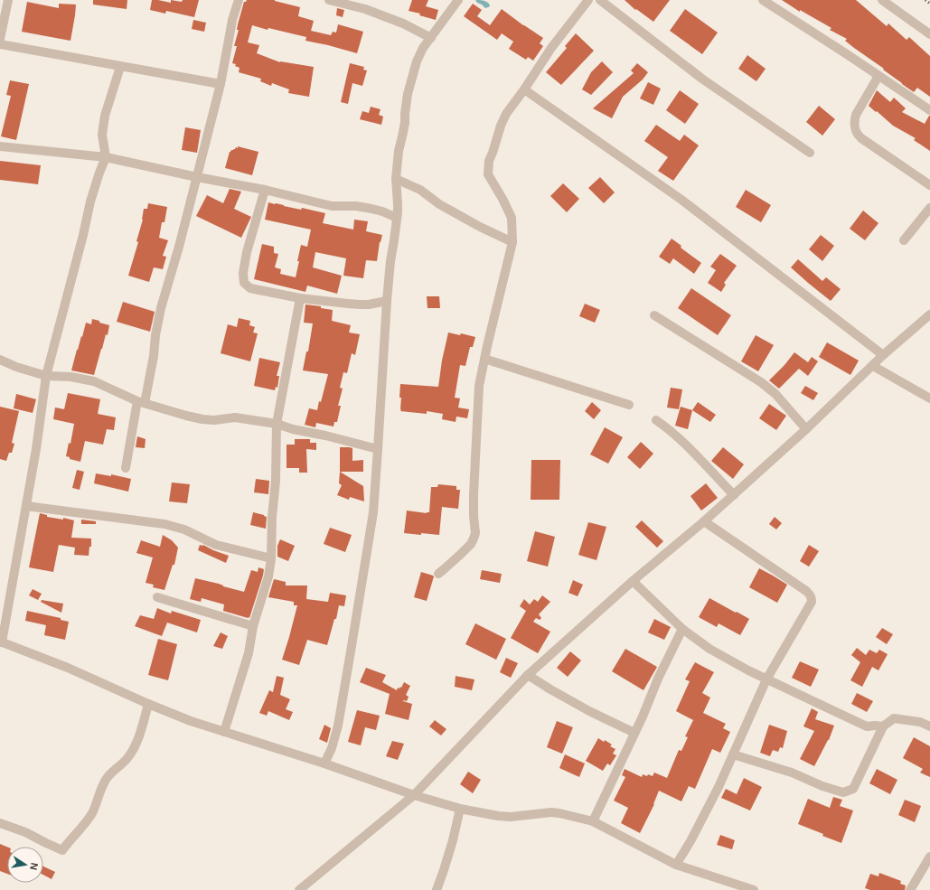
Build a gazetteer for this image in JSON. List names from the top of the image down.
{
  "north": "right"
}
